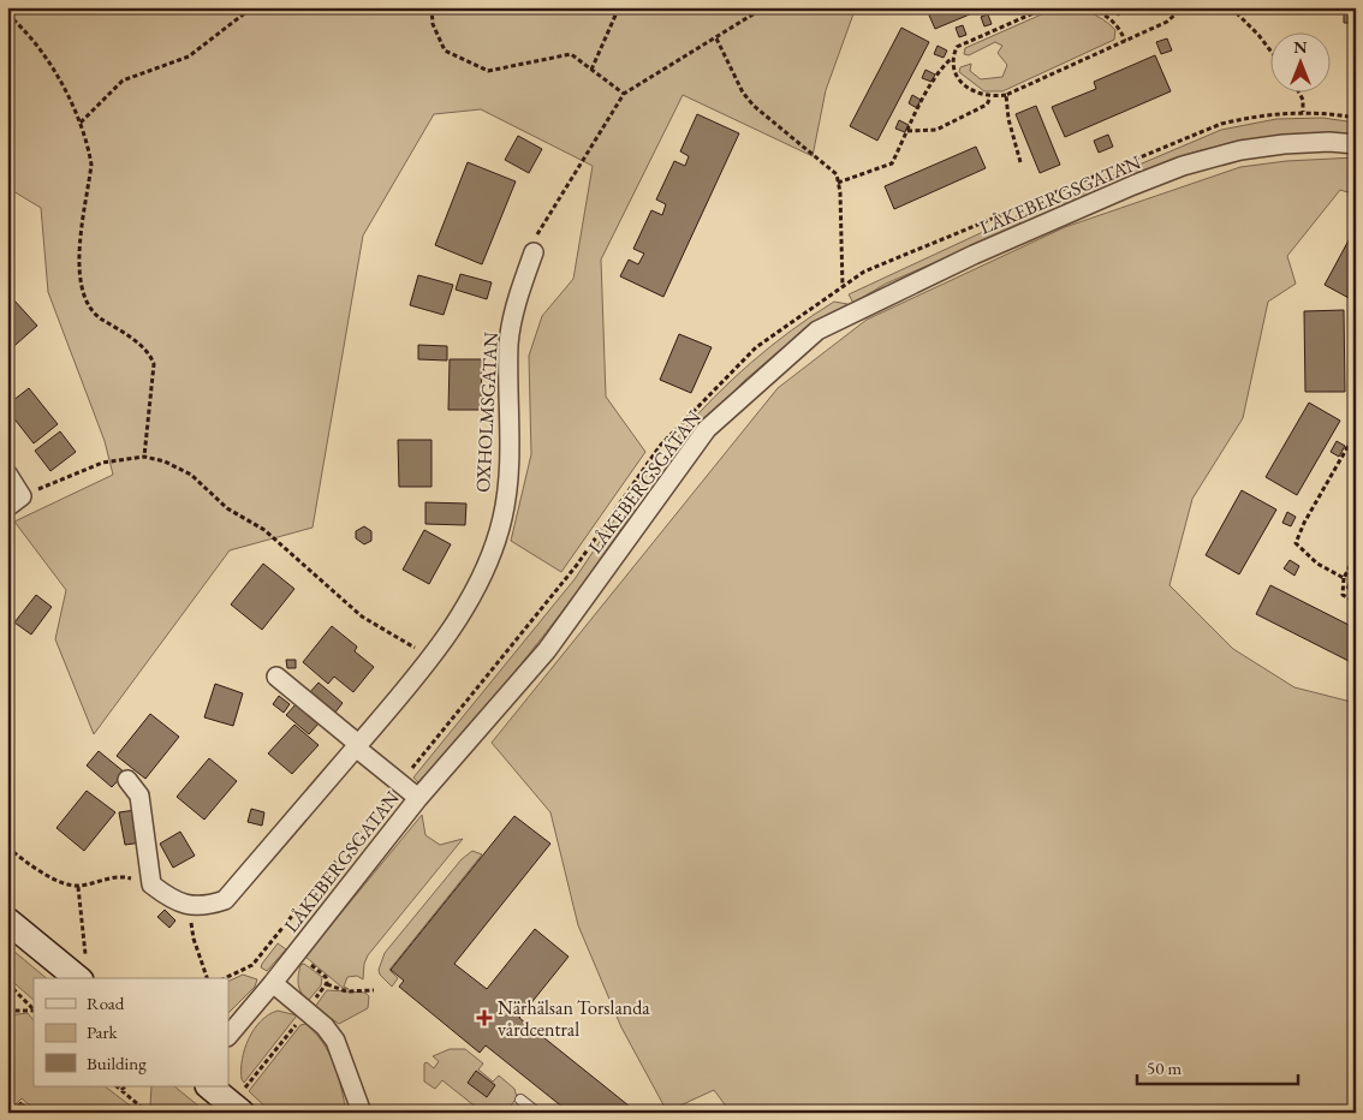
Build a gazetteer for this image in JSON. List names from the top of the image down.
{
  "streets": {
    "street": ["LÅKEBERGSGATAN", "OXHOLMSGATAN"]
  },
  "places": {
    "health": ["Närhälsan Torslanda vårdcentral"]
  },
  "legend": ["Road", "Park", "Building"],
  "scale_bar": "50 m",
  "north": "top"
}
